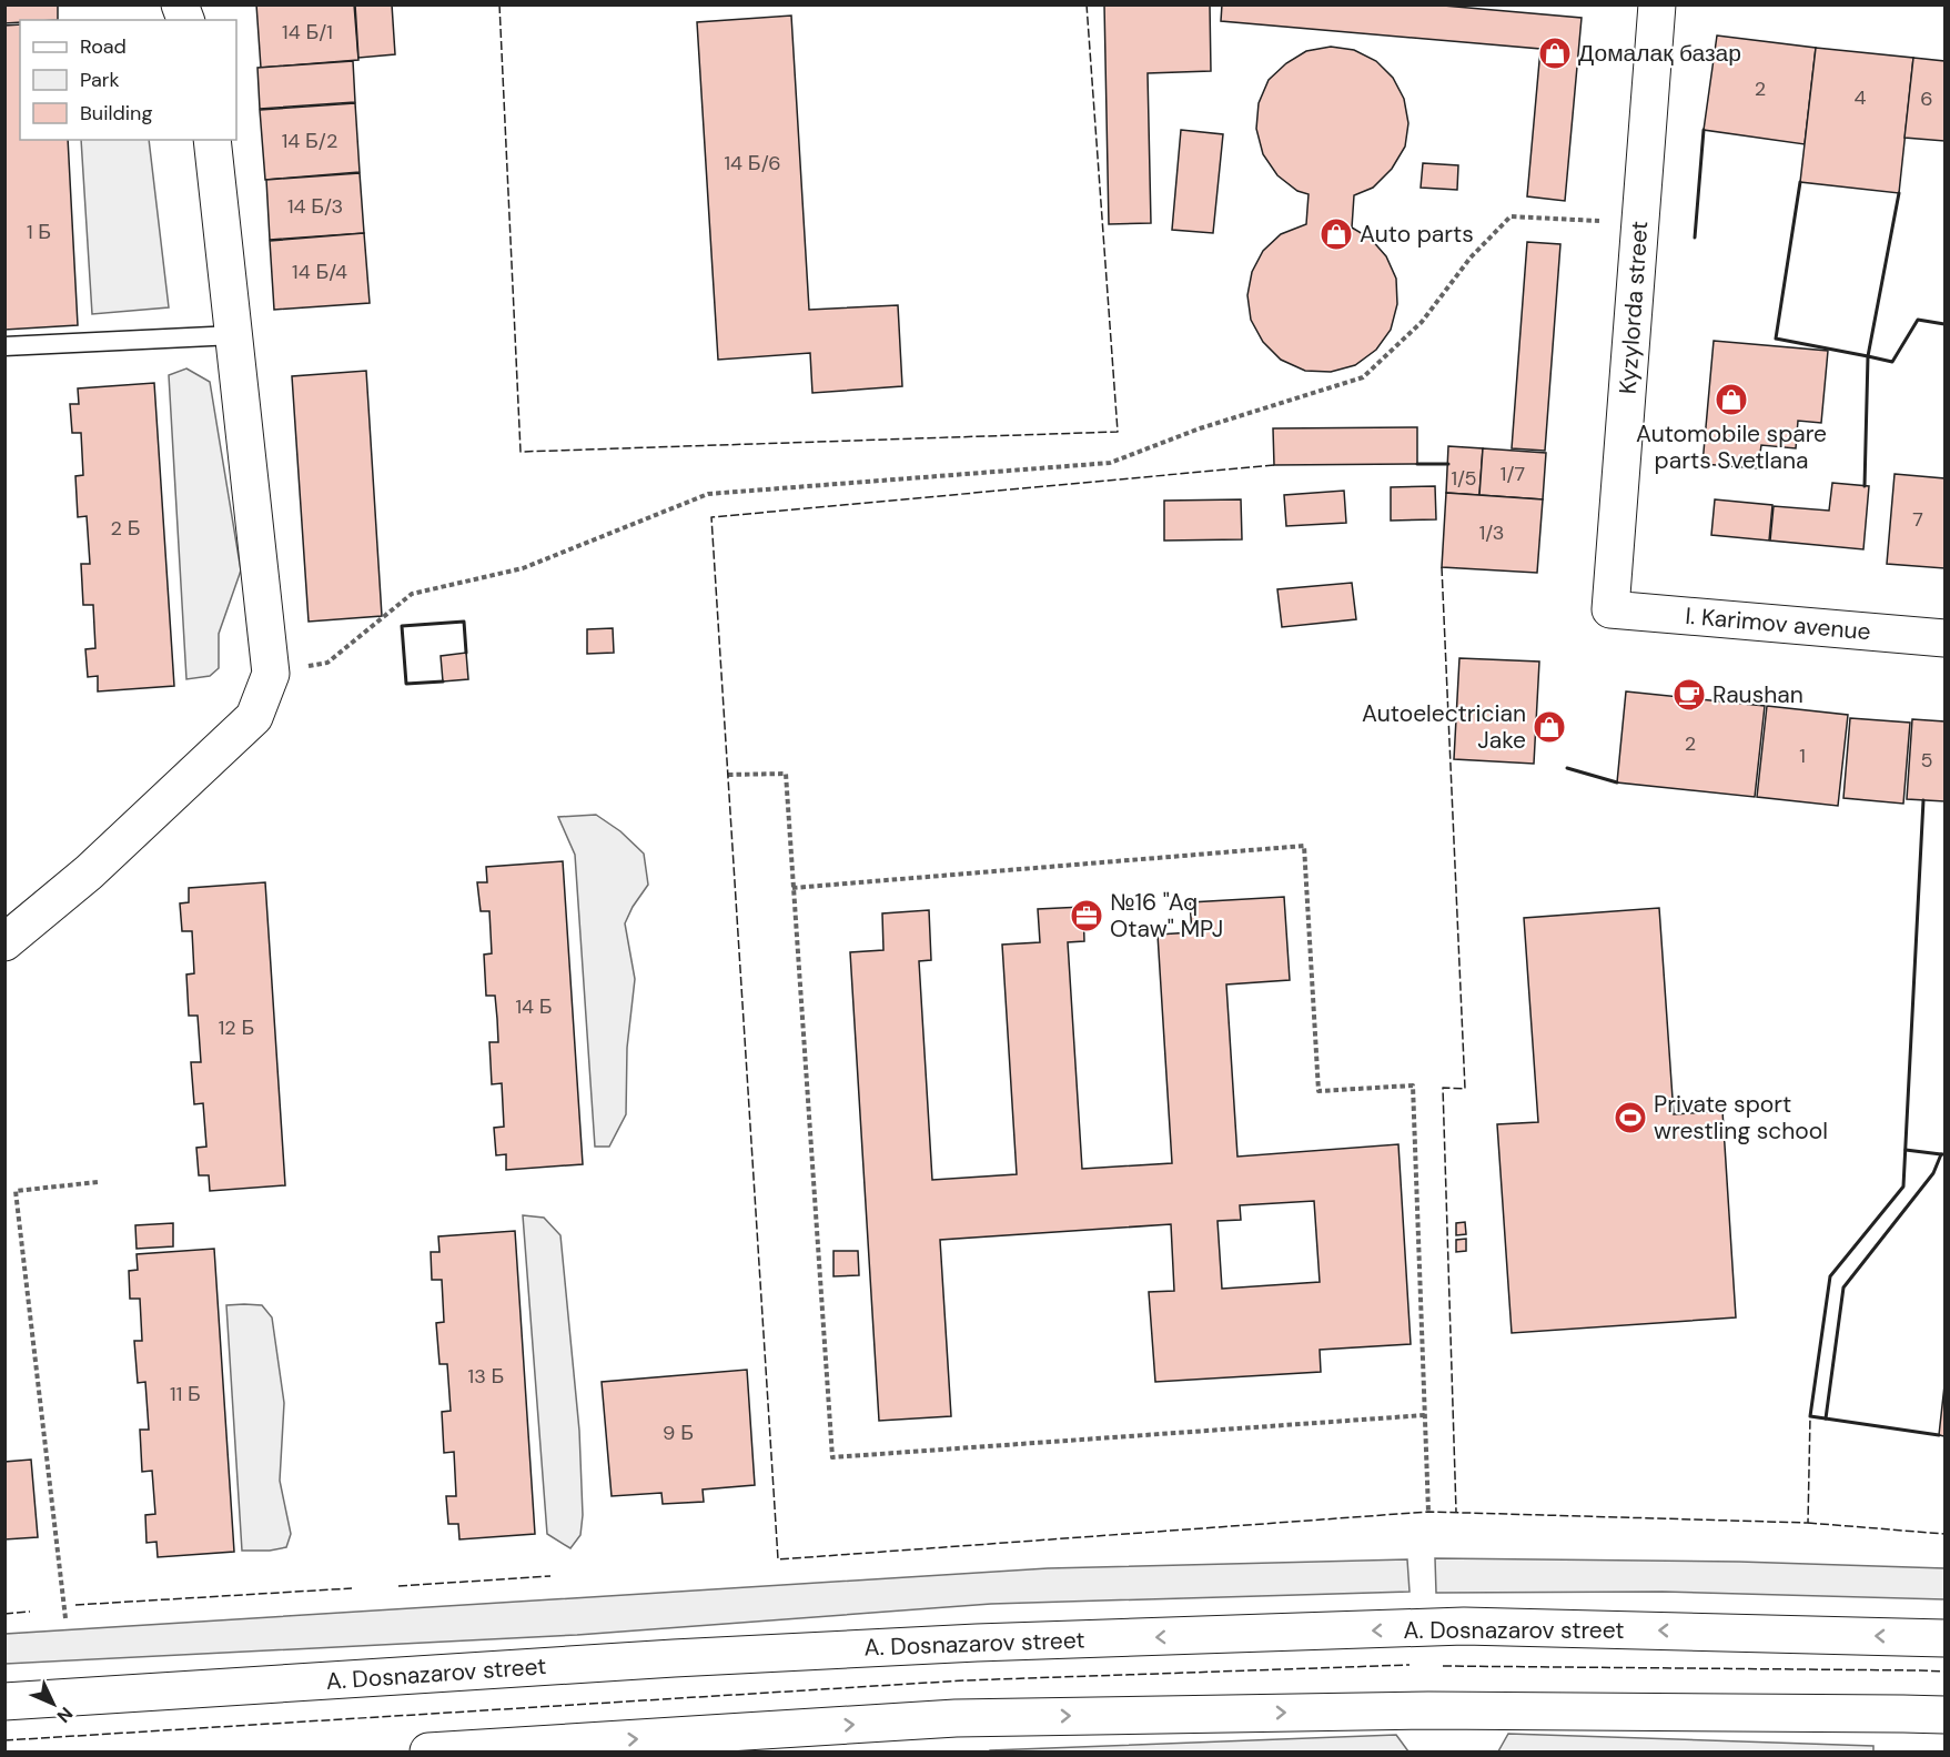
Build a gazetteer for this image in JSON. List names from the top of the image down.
{
  "streets": {
    "main road": ["Kyzylorda street", "I. Karimov avenue", "A. Dosnazarov street"]
  },
  "crossings": [
    ["Kyzylorda street", "I. Karimov avenue"]
  ],
  "places": {
    "shop": [
      "Домалақ базар",
      "Auto parts",
      "Automobile spare parts Svetlana",
      "Autoelectrician Jake"
    ],
    "cafe": ["Raushan"],
    "office": ["№16 \"Aq Otaw\" MPJ"],
    "sports": ["Private sport wrestling school"]
  },
  "house_numbers": [
    "14 Б/1",
    "2",
    "4",
    "6",
    "14 Б/2",
    "14 Б/6",
    "14 Б/3",
    "1 Б",
    "14 Б/4",
    "1/7",
    "1/5",
    "7",
    "2 Б",
    "1/3",
    "2",
    "1",
    "5",
    "14 Б",
    "12 Б",
    "13 Б",
    "11 Б",
    "9 Б"
  ],
  "legend": ["Road", "Park", "Building"],
  "north": "bottom right"
}
